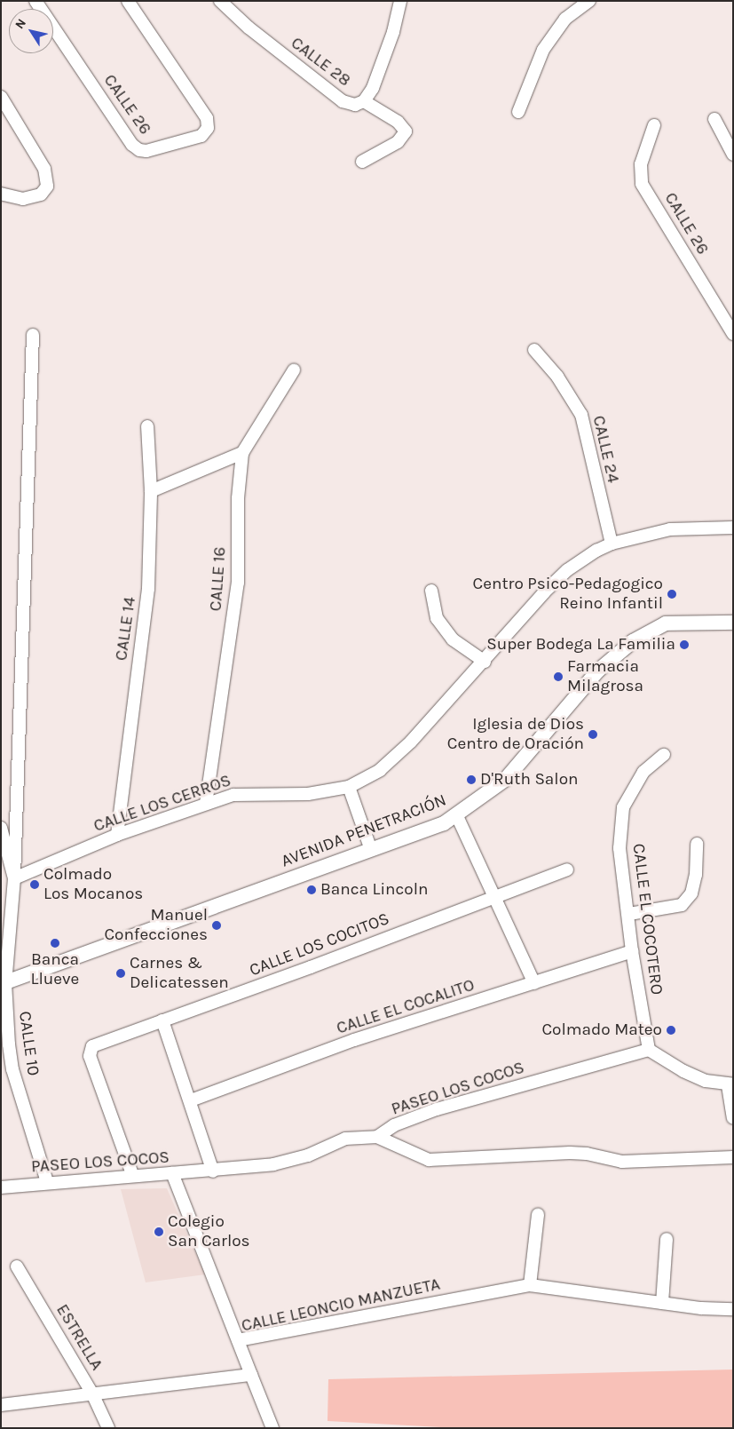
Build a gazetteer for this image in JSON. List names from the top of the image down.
{
  "streets": {
    "street": [
      "CALLE 28",
      "CALLE 26",
      "CALLE 24",
      "CALLE 16",
      "CALLE 14",
      "CALLE LOS CERROS",
      "AVENIDA PENETRACIÓN",
      "CALLE EL COCOTERO",
      "CALLE LOS COCITOS",
      "CALLE EL COCALITO",
      "CALLE 10",
      "PASEO LOS COCOS",
      "CALLE LEONCIO MANZUETA",
      "ESTRELLA"
    ]
  },
  "crossings": [
    ["CALLE 24", "CALLE LOS CERROS"],
    ["CALLE 16", "CALLE LOS CERROS"],
    ["CALLE 14", "CALLE LOS CERROS"],
    ["CALLE LOS CERROS", "CALLE 10"],
    ["AVENIDA PENETRACIÓN", "CALLE 10"],
    ["CALLE EL COCOTERO", "CALLE EL COCALITO"],
    ["CALLE EL COCOTERO", "PASEO LOS COCOS"],
    ["CALLE LOS COCITOS", "PASEO LOS COCOS"],
    ["CALLE 10", "PASEO LOS COCOS"]
  ],
  "places": [
    "Centro Psico-Pedagogico Reino Infantil",
    "Super Bodega La Familia",
    "Farmacia Milagrosa",
    "Iglesia de Dios Centro de Oración",
    "D'Ruth Salon",
    "Colmado Los Mocanos",
    "Banca Lincoln",
    "Manuel Confecciones",
    "Banca Llueve",
    "Carnes & Delicatessen",
    "Colmado Mateo",
    "Colegio San Carlos"
  ],
  "north": "top left"
}
